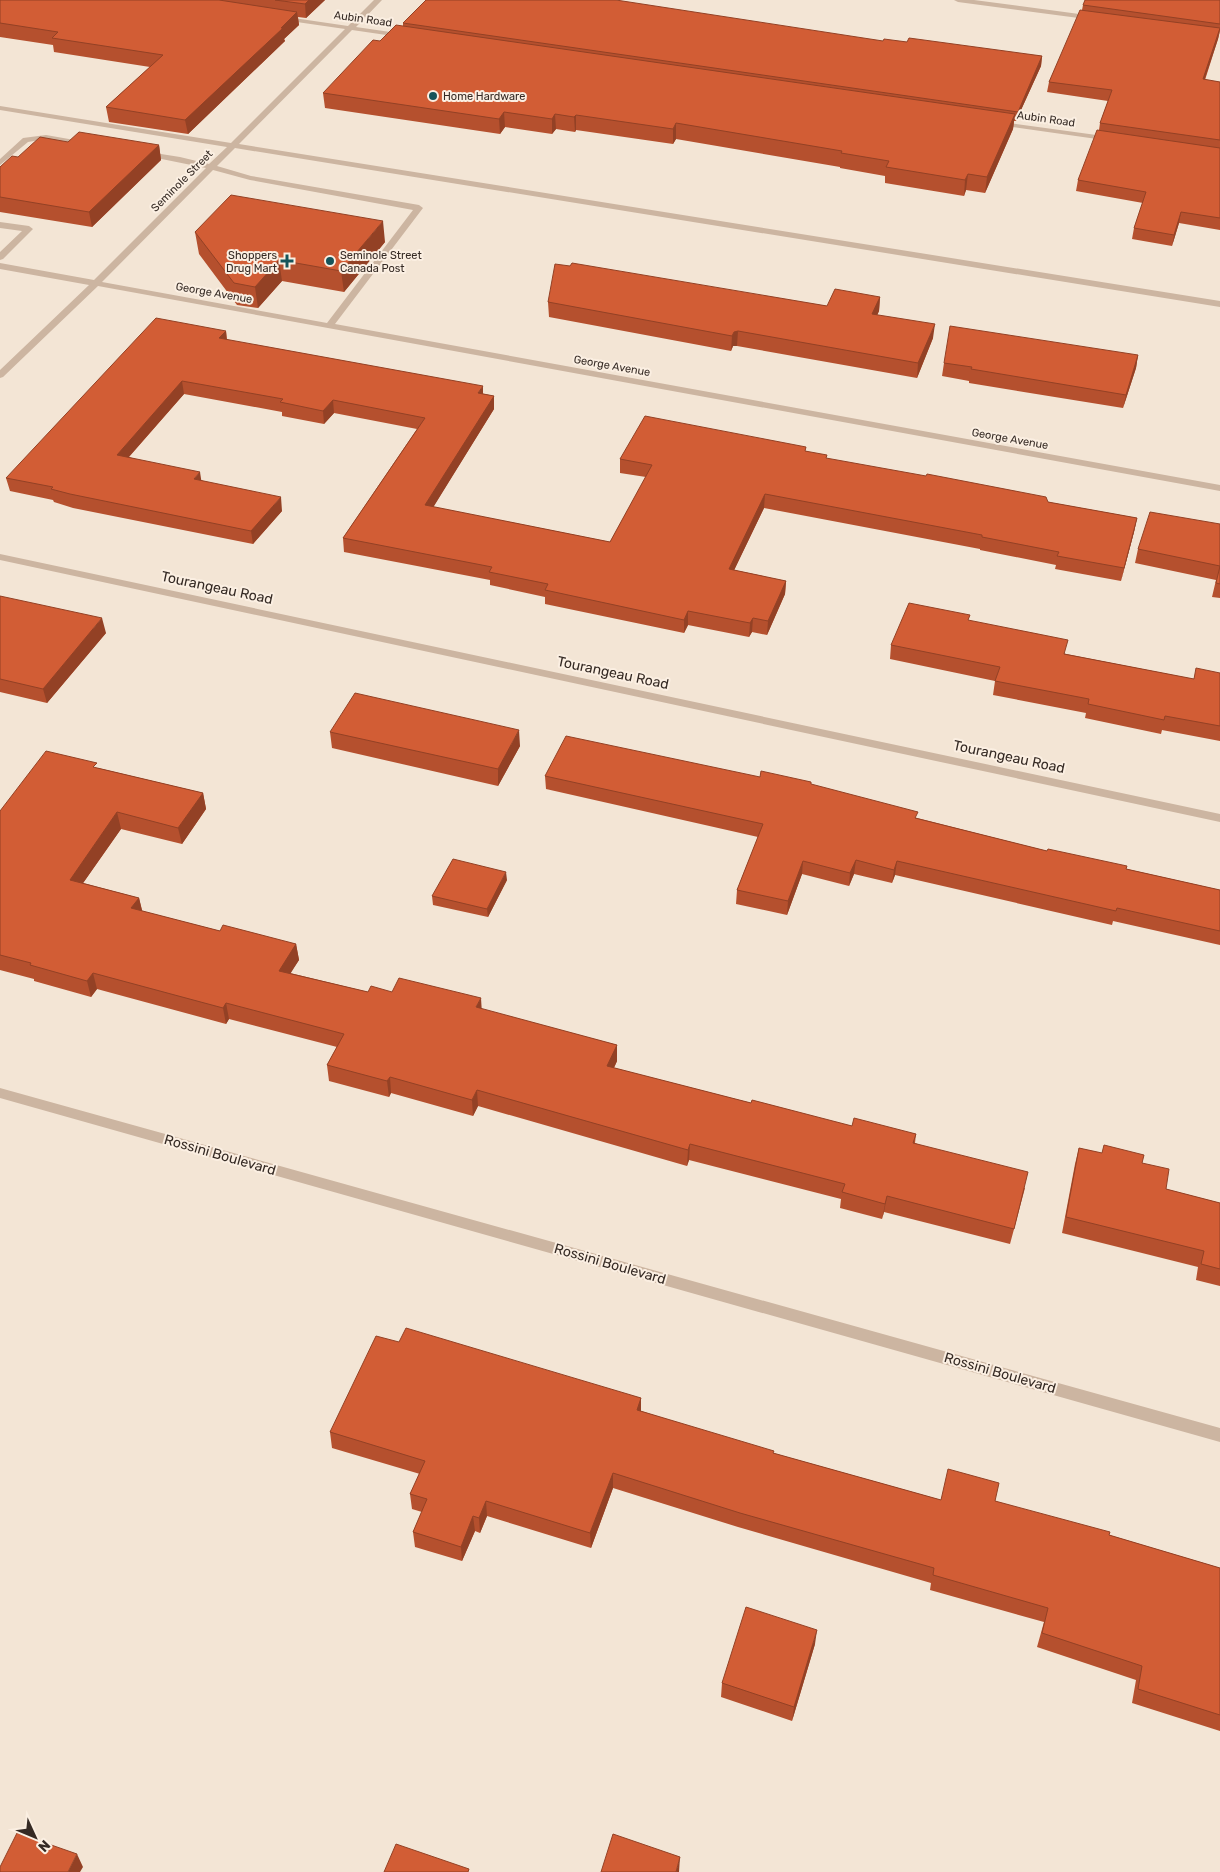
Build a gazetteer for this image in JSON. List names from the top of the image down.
{
  "streets": {
    "street": [
      "Aubin Road",
      "Seminole Street",
      "George Avenue",
      "Tourangeau Road",
      "Rossini Boulevard"
    ]
  },
  "crossings": [
    ["Aubin Road", "Seminole Street"],
    ["Seminole Street", "George Avenue"]
  ],
  "places": {
    "other": ["Home Hardware", "Seminole Street Canada Post"],
    "health": ["Shoppers Drug Mart"]
  },
  "north": "bottom right"
}
